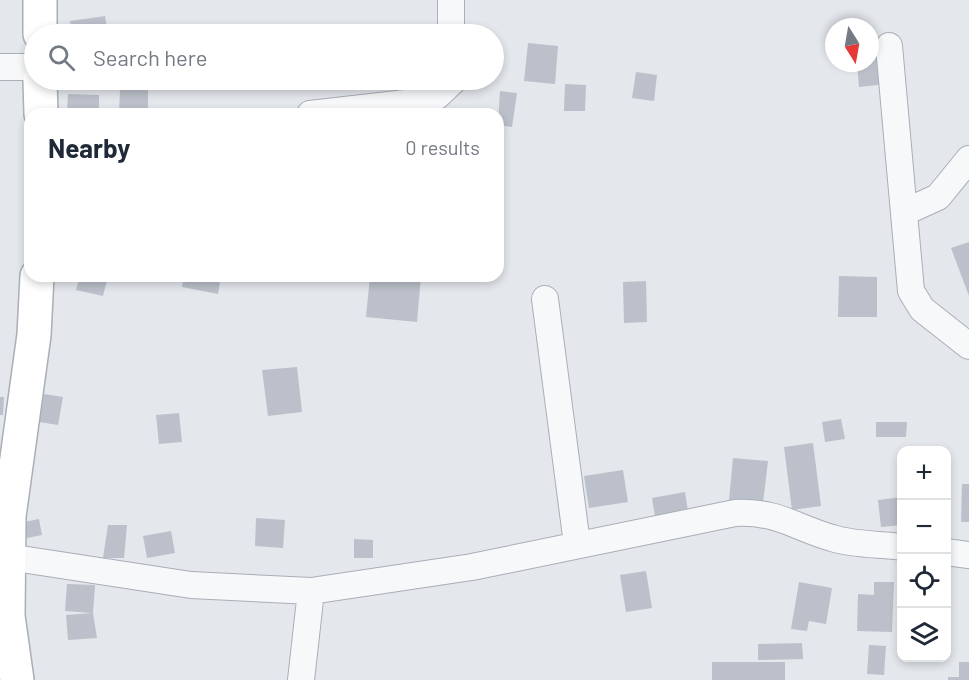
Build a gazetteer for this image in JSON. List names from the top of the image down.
{
  "north": "bottom",
  "page": {
    "search": "Search here",
    "heading": ["Nearby", "0 results"],
    "map_buttons": ["+", "−"]
  }
}
